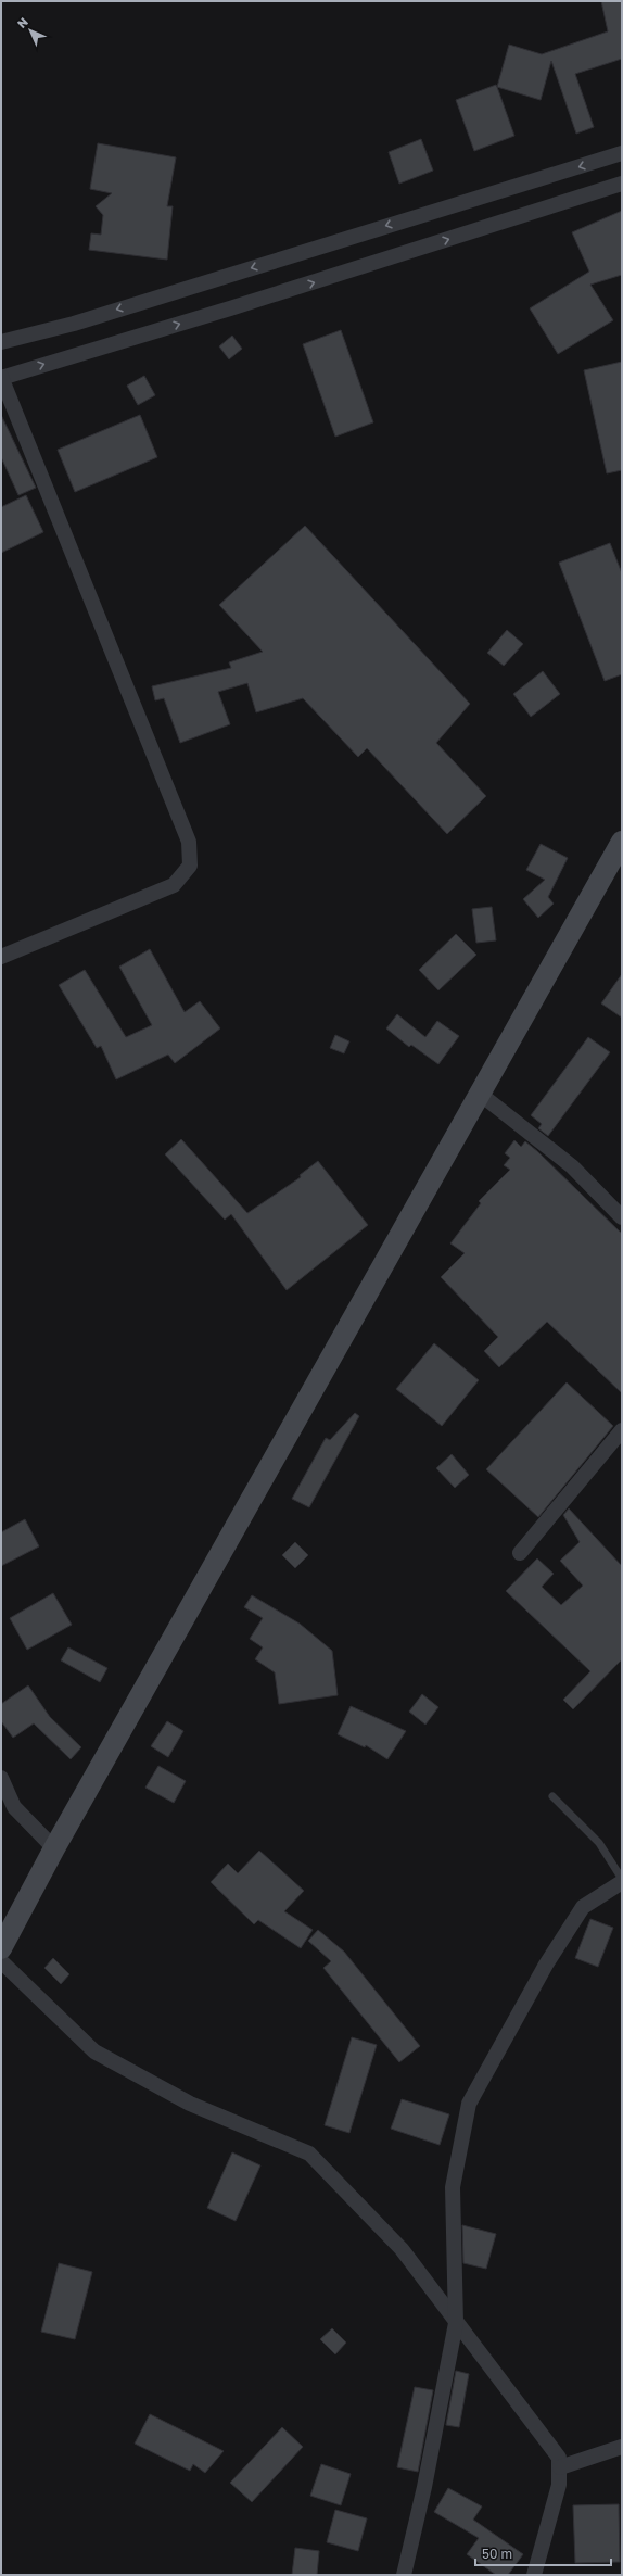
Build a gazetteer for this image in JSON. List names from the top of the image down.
{
  "scale_bar": "50 m",
  "north": "top left"
}
